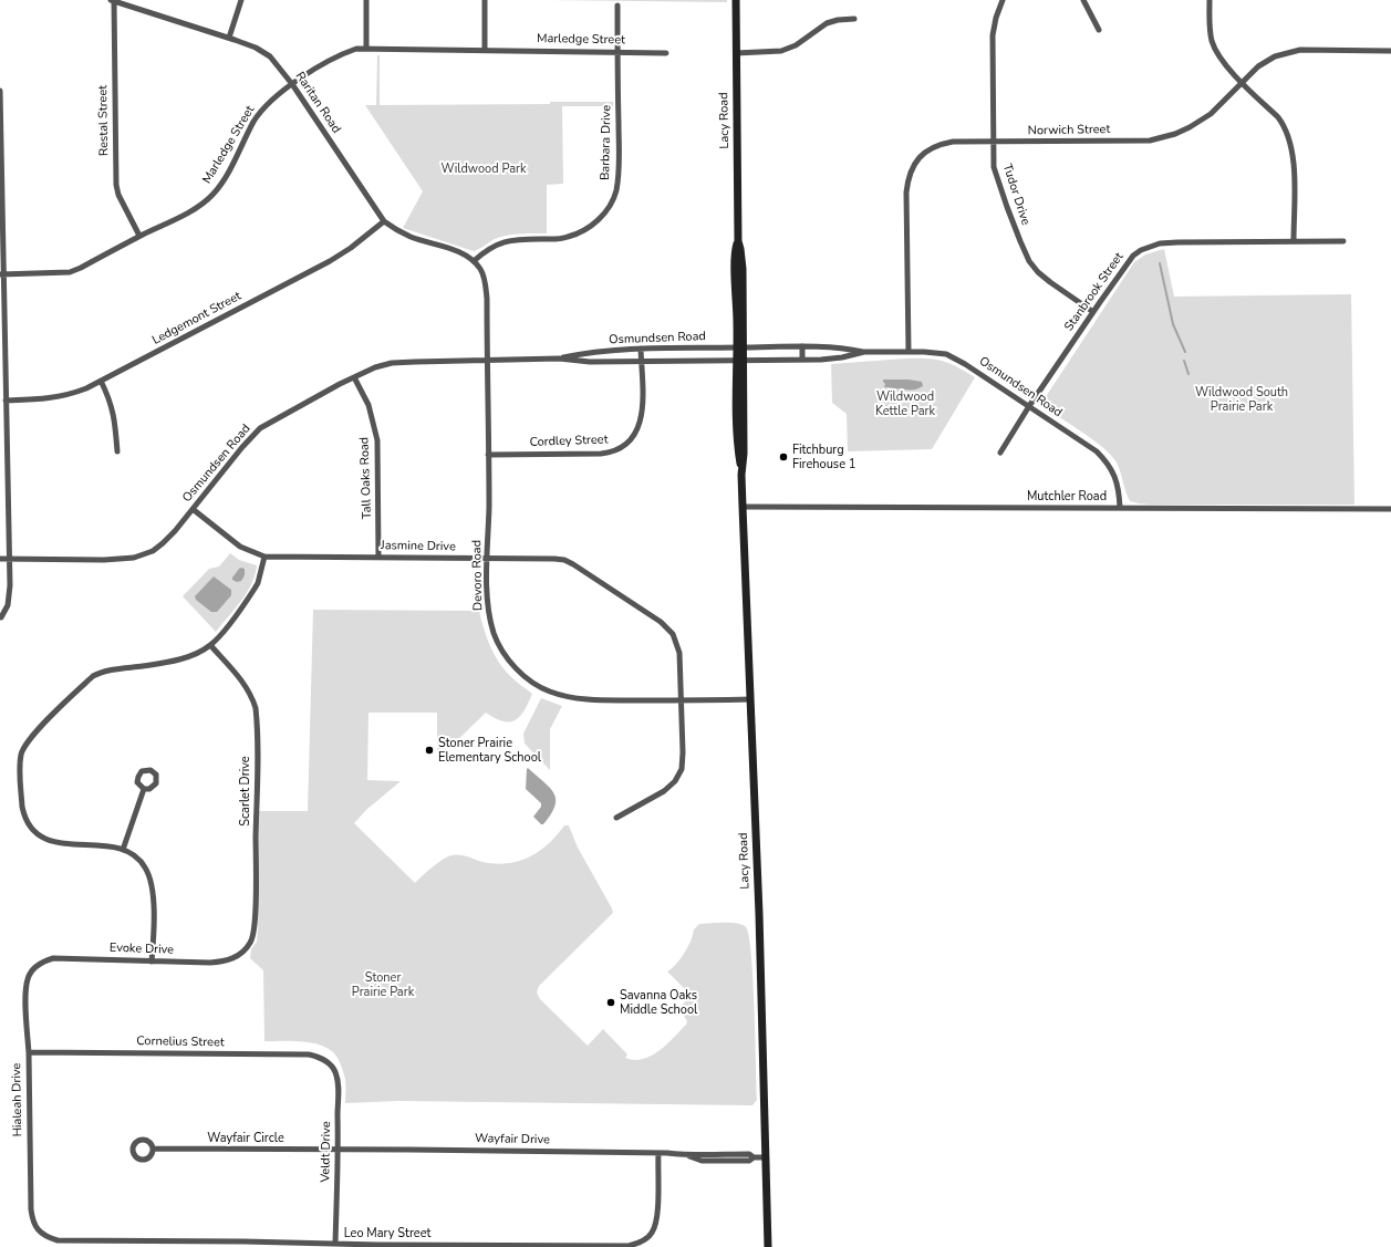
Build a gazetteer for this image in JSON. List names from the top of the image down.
{
  "streets": {
    "street": [
      "Marledge Street",
      "Raritan Road",
      "Restal Street",
      "Lacy Road",
      "Norwich Street",
      "Barbara Drive",
      "Tudor Drive",
      "Stanbrook Street",
      "Ledgemont Street",
      "Osmundsen Road",
      "Cordley Street",
      "Tall Oaks Road",
      "Mutchler Road",
      "Jasmine Drive",
      "Devoro Road",
      "Scarlet Drive",
      "Evoke Drive",
      "Cornelius Street",
      "Hialeah Drive",
      "Wayfair Circle",
      "Wayfair Drive",
      "Veldt Drive",
      "Leo Mary Street"
    ]
  },
  "crossings": [
    ["Marledge Street", "Raritan Road"],
    ["Marledge Street", "Restal Street"],
    ["Marledge Street", "Barbara Drive"],
    ["Raritan Road", "Restal Street"],
    ["Raritan Road", "Barbara Drive"],
    ["Raritan Road", "Ledgemont Street"],
    ["Raritan Road", "Devoro Road"],
    ["Lacy Road", "Osmundsen Road"],
    ["Lacy Road", "Mutchler Road"],
    ["Lacy Road", "Devoro Road"],
    ["Lacy Road", "Wayfair Drive"],
    ["Norwich Street", "Tudor Drive"],
    ["Norwich Street", "Osmundsen Road"],
    ["Barbara Drive", "Devoro Road"],
    ["Tudor Drive", "Stanbrook Street"],
    ["Stanbrook Street", "Osmundsen Road"],
    ["Osmundsen Road", "Cordley Street"],
    ["Osmundsen Road", "Tall Oaks Road"],
    ["Osmundsen Road", "Mutchler Road"],
    ["Osmundsen Road", "Jasmine Drive"],
    ["Osmundsen Road", "Devoro Road"],
    ["Cordley Street", "Devoro Road"],
    ["Tall Oaks Road", "Jasmine Drive"],
    ["Jasmine Drive", "Devoro Road"],
    ["Scarlet Drive", "Evoke Drive"],
    ["Evoke Drive", "Hialeah Drive"],
    ["Cornelius Street", "Hialeah Drive"],
    ["Cornelius Street", "Veldt Drive"],
    ["Hialeah Drive", "Leo Mary Street"],
    ["Wayfair Circle", "Wayfair Drive"],
    ["Wayfair Circle", "Veldt Drive"],
    ["Wayfair Drive", "Veldt Drive"],
    ["Wayfair Drive", "Leo Mary Street"],
    ["Veldt Drive", "Leo Mary Street"]
  ],
  "parks": [
    "Wildwood Park",
    "Wildwood South Prairie Park",
    "Wildwood Kettle Park",
    "Stoner Prairie Park"
  ],
  "places": ["Fitchburg Firehouse 1", "Stoner Prairie Elementary School", "Savanna Oaks Middle School"]
}
